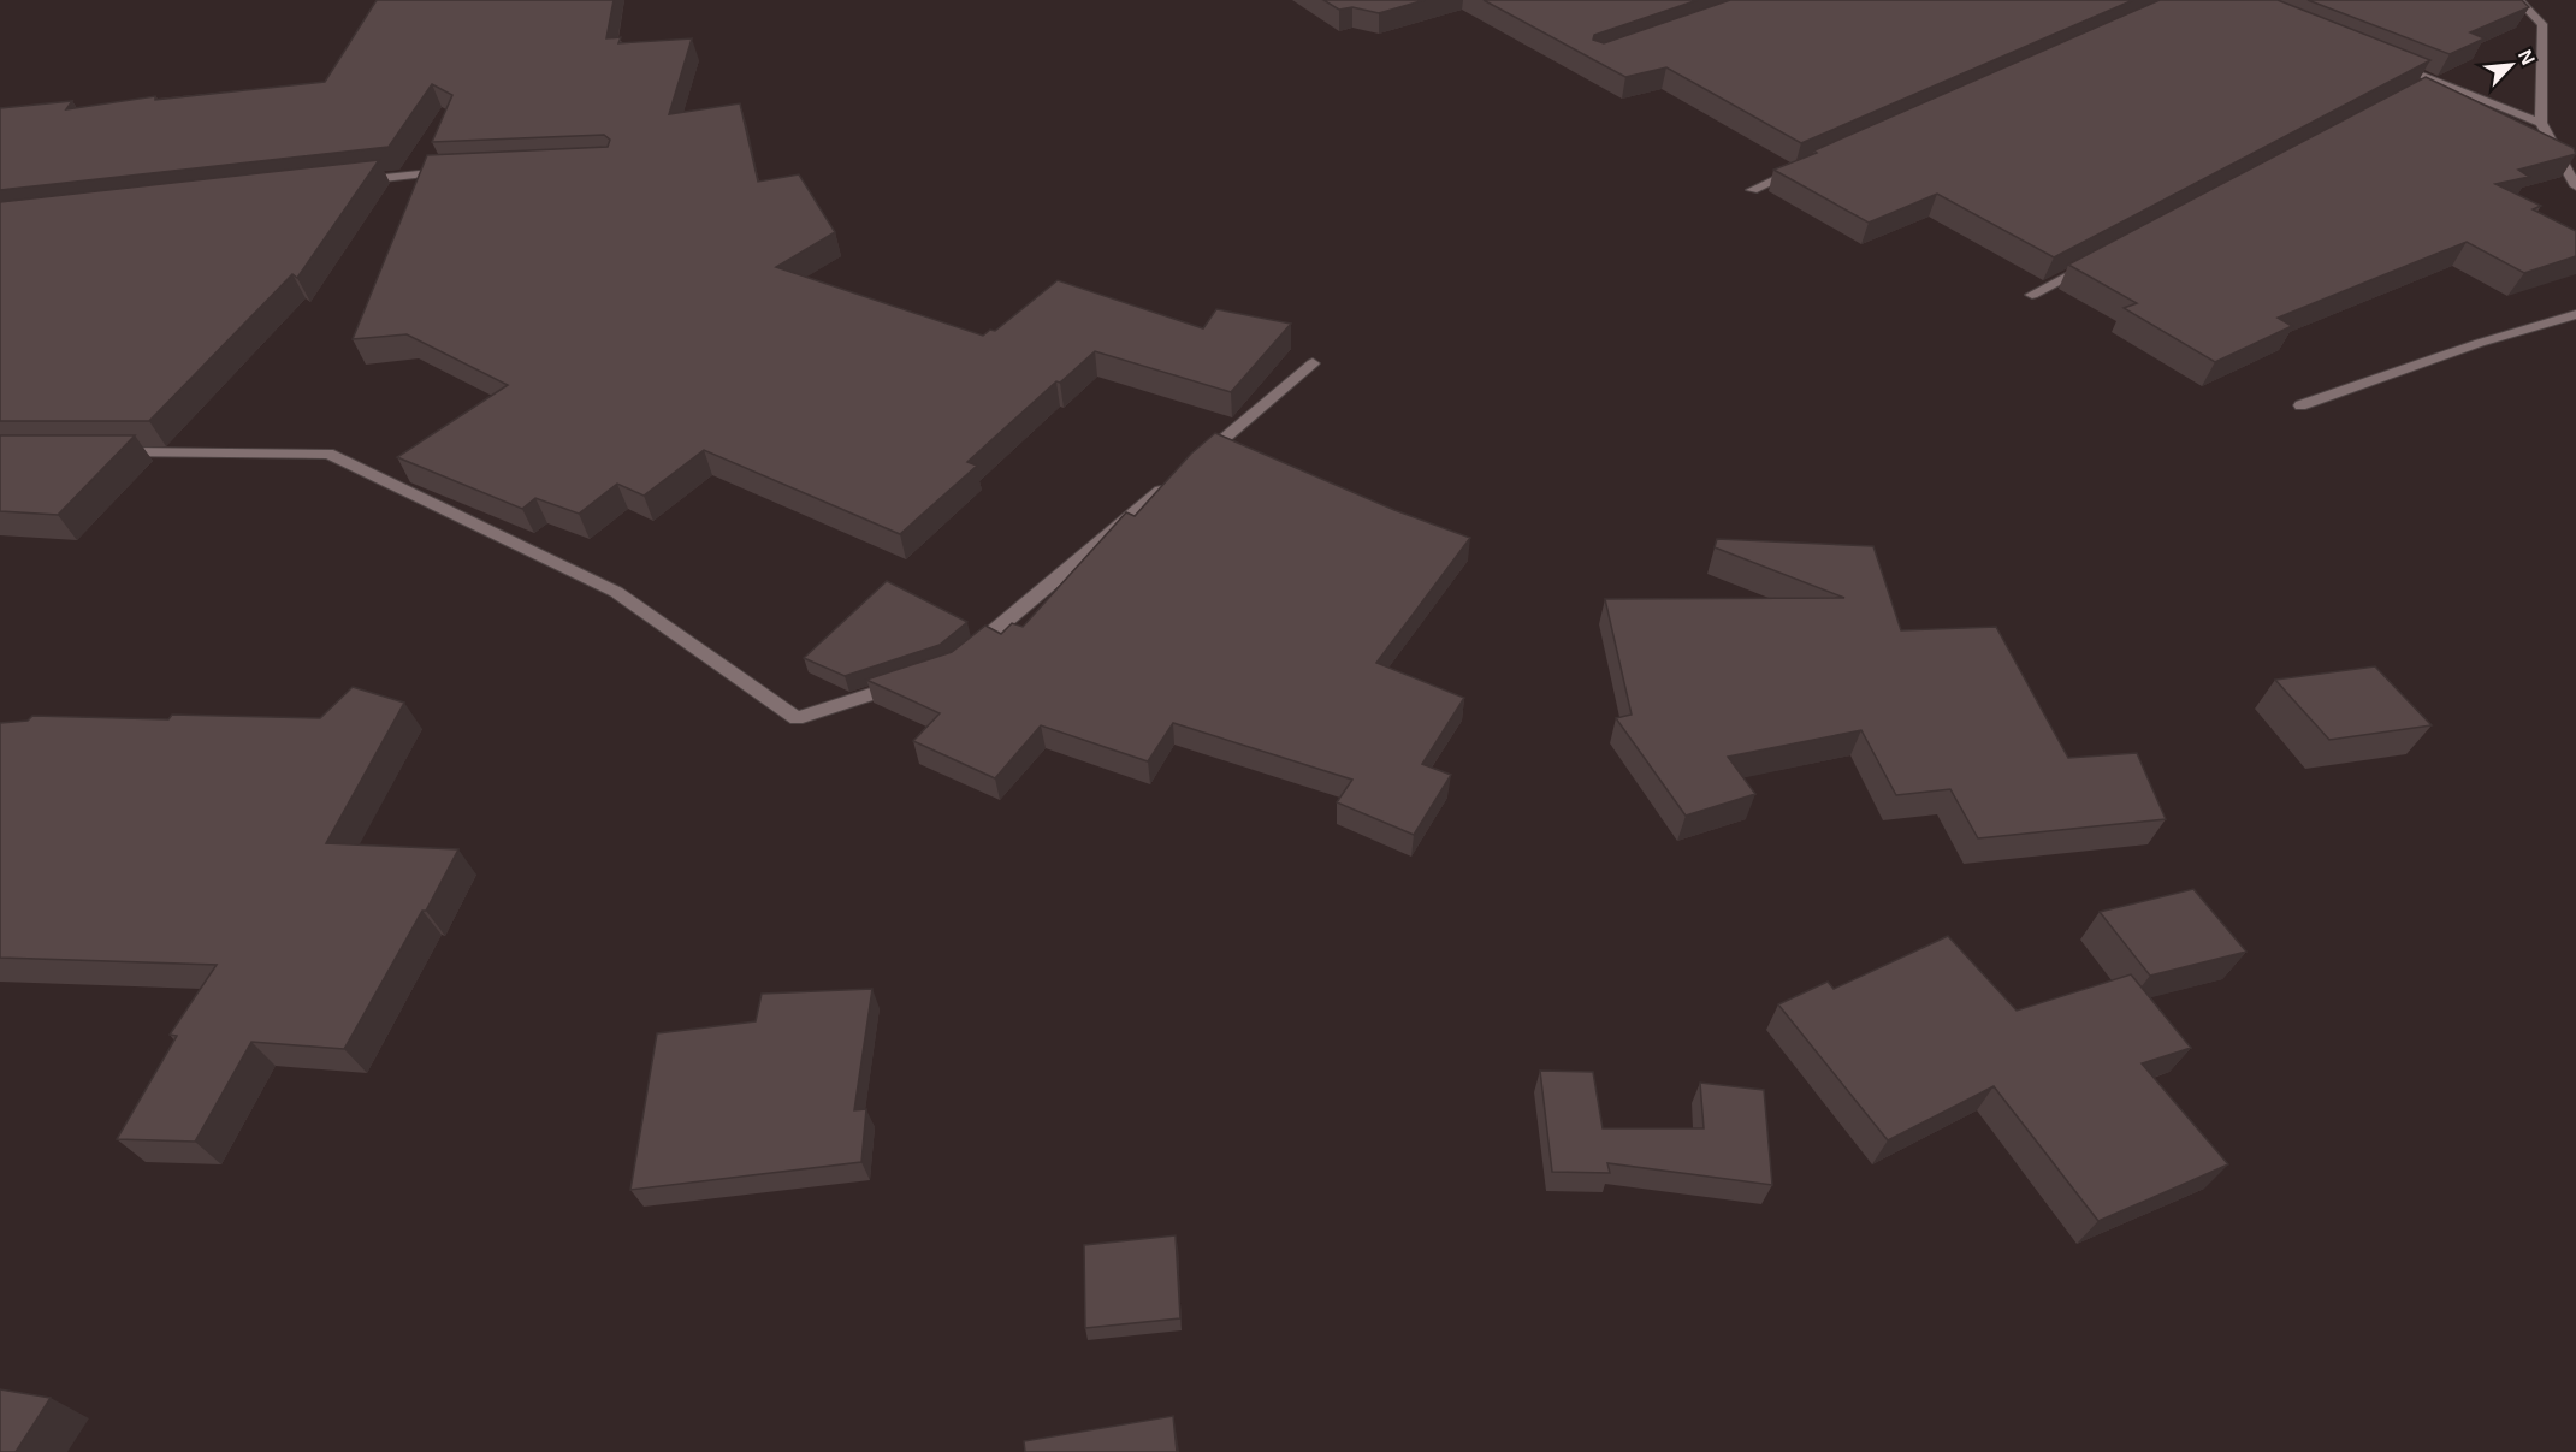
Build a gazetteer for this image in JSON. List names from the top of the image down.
{
  "north": "top right"
}
